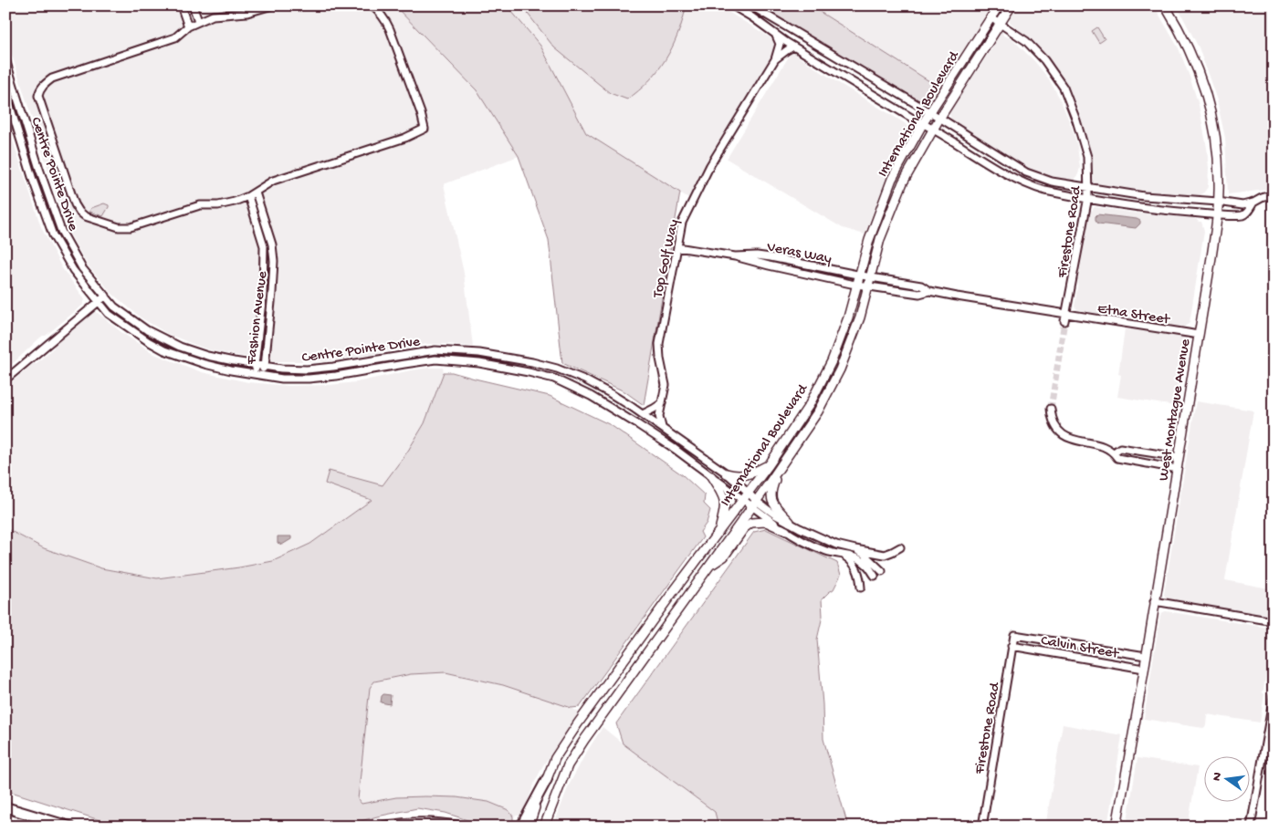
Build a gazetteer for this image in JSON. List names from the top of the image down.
{
  "streets": {
    "main road": ["International Boulevard", "West Montague Avenue"],
    "street": [
      "Centre Pointe Drive",
      "Firestone Road",
      "Veras Way",
      "Top Golf Way",
      "Etna Street",
      "Fashion Avenue",
      "Calvin Street"
    ]
  },
  "crossings": [
    ["International Boulevard", "Centre Pointe Drive"],
    ["International Boulevard", "Firestone Road"],
    ["International Boulevard", "Veras Way"],
    ["Centre Pointe Drive", "Top Golf Way"],
    ["Centre Pointe Drive", "Fashion Avenue"],
    ["Firestone Road", "Etna Street"],
    ["Firestone Road", "Calvin Street"],
    ["Veras Way", "Top Golf Way"],
    ["Veras Way", "Etna Street"],
    ["Etna Street", "West Montague Avenue"],
    ["West Montague Avenue", "Calvin Street"]
  ],
  "north": "left"
}
